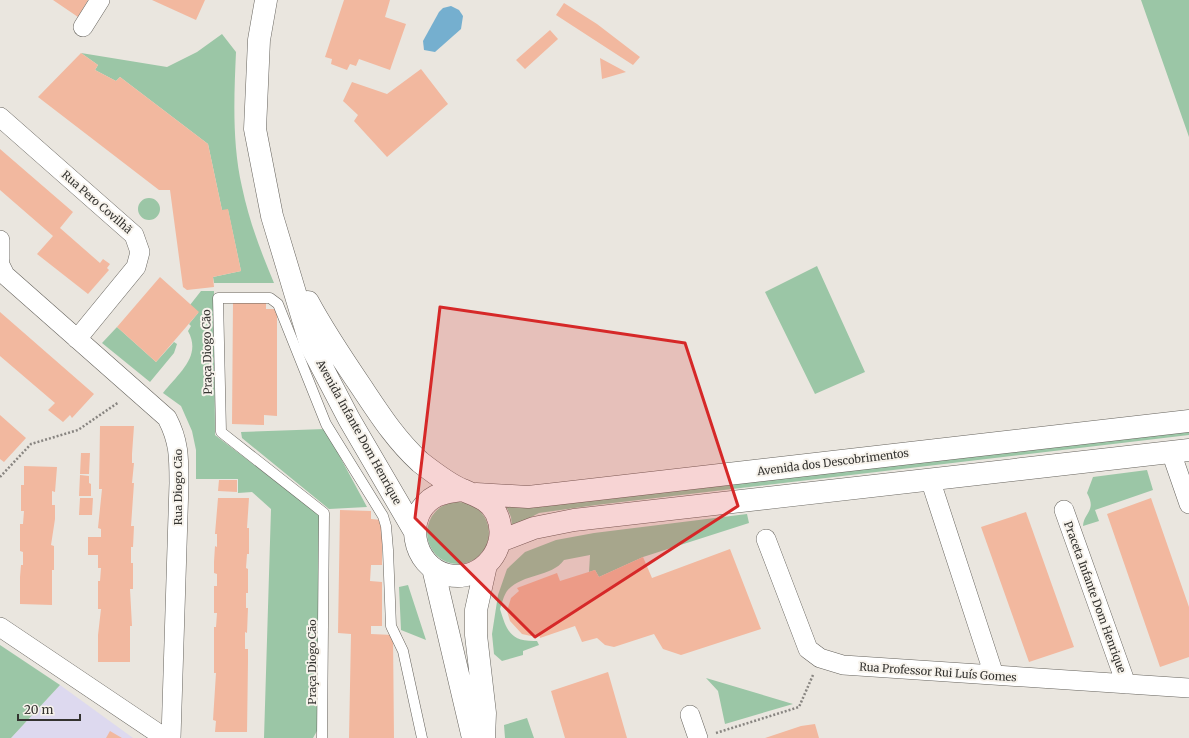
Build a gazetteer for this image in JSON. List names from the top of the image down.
{
  "streets": {
    "main road": ["Avenida Infante Dom Henrique", "Avenida dos Descobrimentos"],
    "street": [
      "Rua Pero Covilhã",
      "Rua Diogo Cão",
      "Praceta Infante Dom Henrique",
      "Rua Professor Rui Luís Gomes"
    ],
    "lane": ["Praça Diogo Cão"]
  },
  "crossings": [
    ["Rua Pero Covilhã", "Rua Diogo Cão"],
    ["Avenida Infante Dom Henrique", "Avenida dos Descobrimentos"],
    ["Praceta Infante Dom Henrique", "Rua Professor Rui Luís Gomes"]
  ],
  "scale_bar": "20 m"
}
